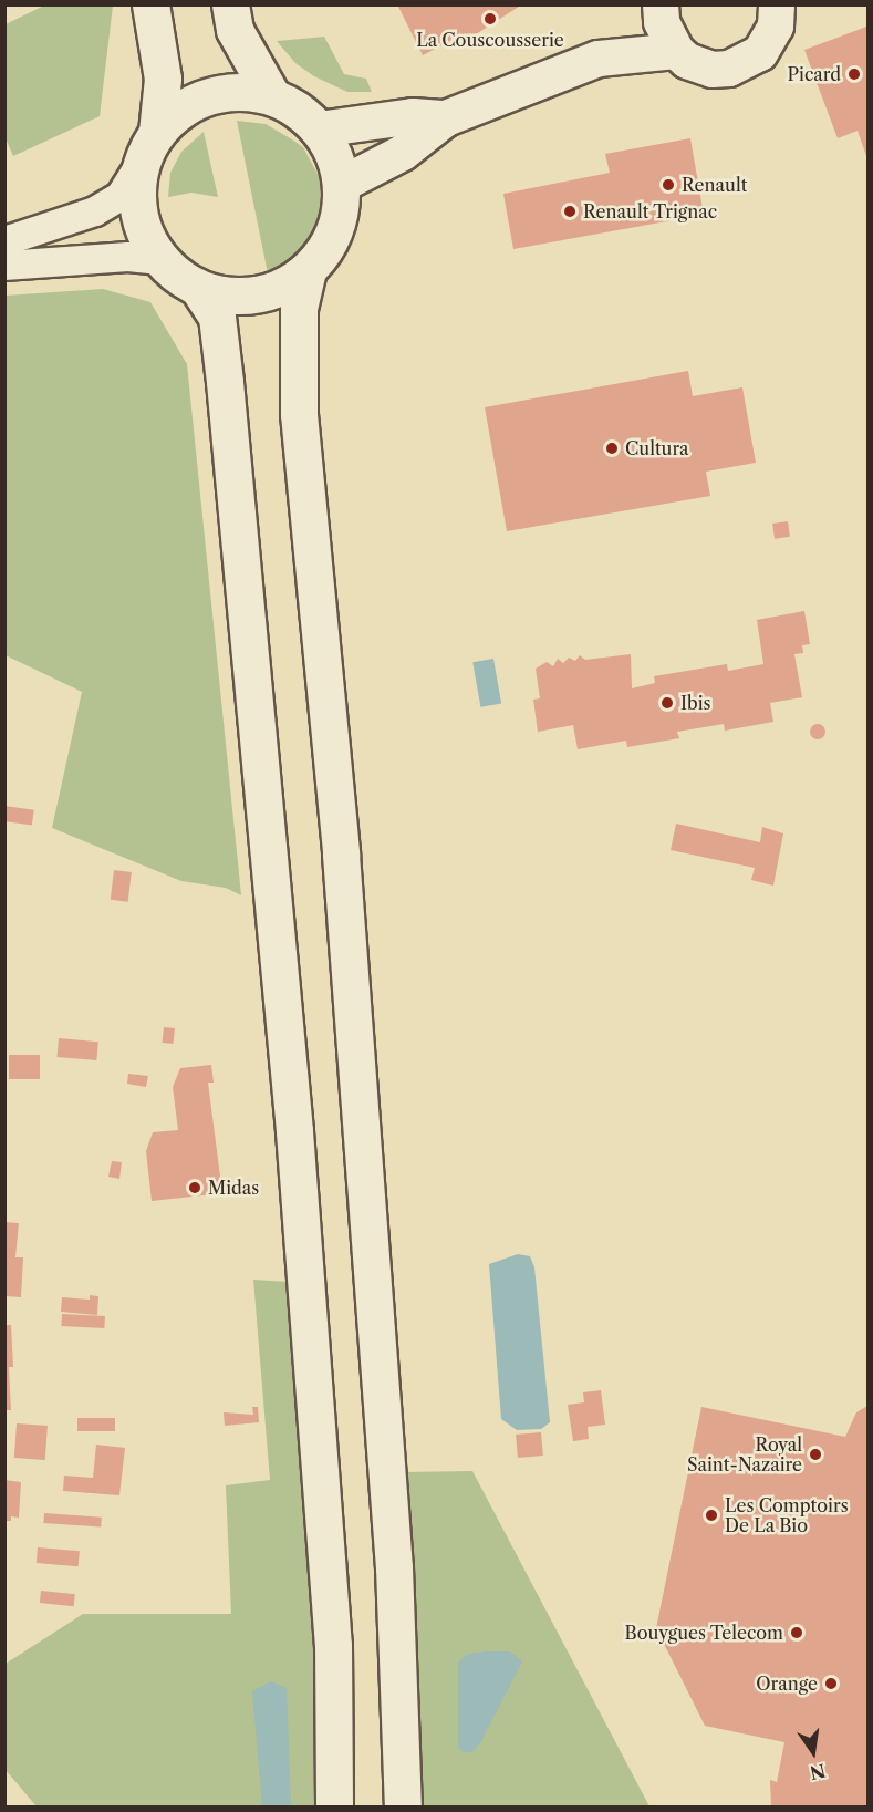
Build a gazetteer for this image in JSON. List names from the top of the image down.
{
  "places": [
    "La Couscousserie",
    "Picard",
    "Renault",
    "Renault Trignac",
    "Cultura",
    "Ibis",
    "Midas",
    "Royal Saint-Nazaire",
    "Les Comptoirs De La Bio",
    "Bouygues Telecom",
    "Orange"
  ],
  "north": "bottom"
}
